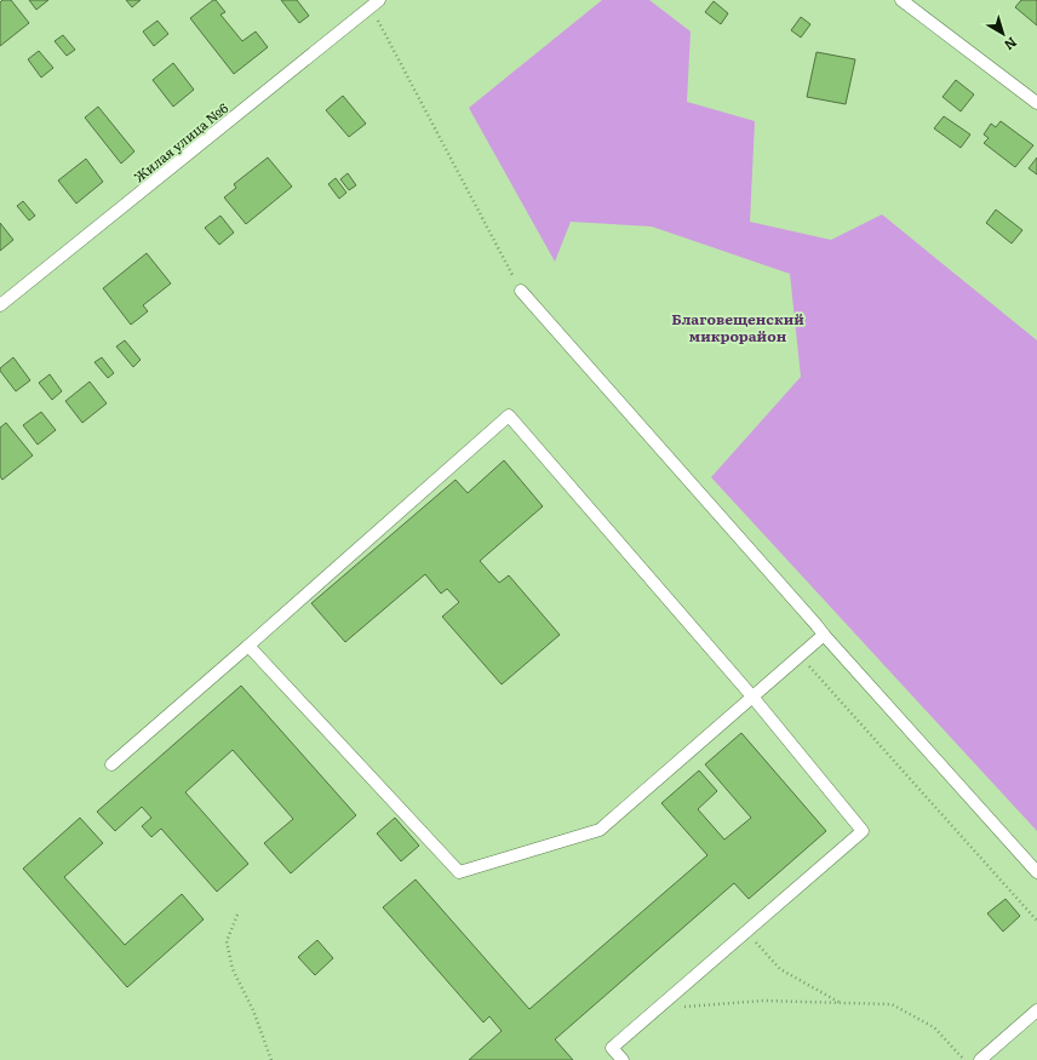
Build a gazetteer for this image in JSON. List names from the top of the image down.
{
  "streets": {
    "lane": ["Жилая улица №6"]
  },
  "districts": ["Благовещенский микрорайон"],
  "north": "bottom right"
}
